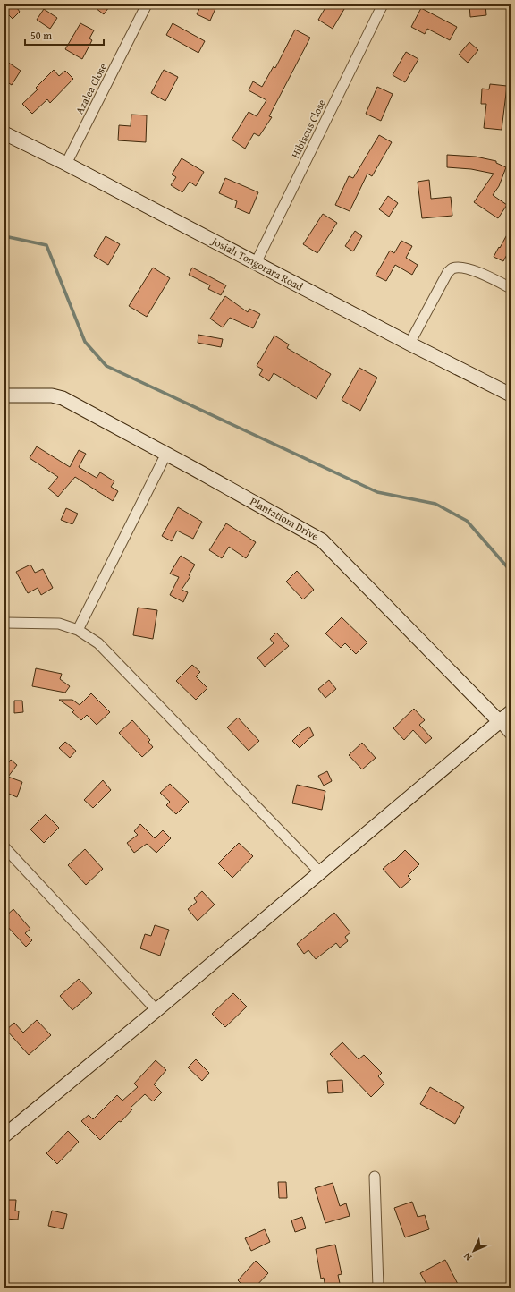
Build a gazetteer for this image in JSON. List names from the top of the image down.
{
  "streets": {
    "street": [
      "Azalea Close",
      "Hibiscus Close",
      "Josiah Tongorara Road",
      "Plantatiom Drive"
    ]
  },
  "crossings": [
    ["Azalea Close", "Josiah Tongorara Road"],
    ["Hibiscus Close", "Josiah Tongorara Road"]
  ],
  "scale_bar": "50 m",
  "north": "bottom left"
}
